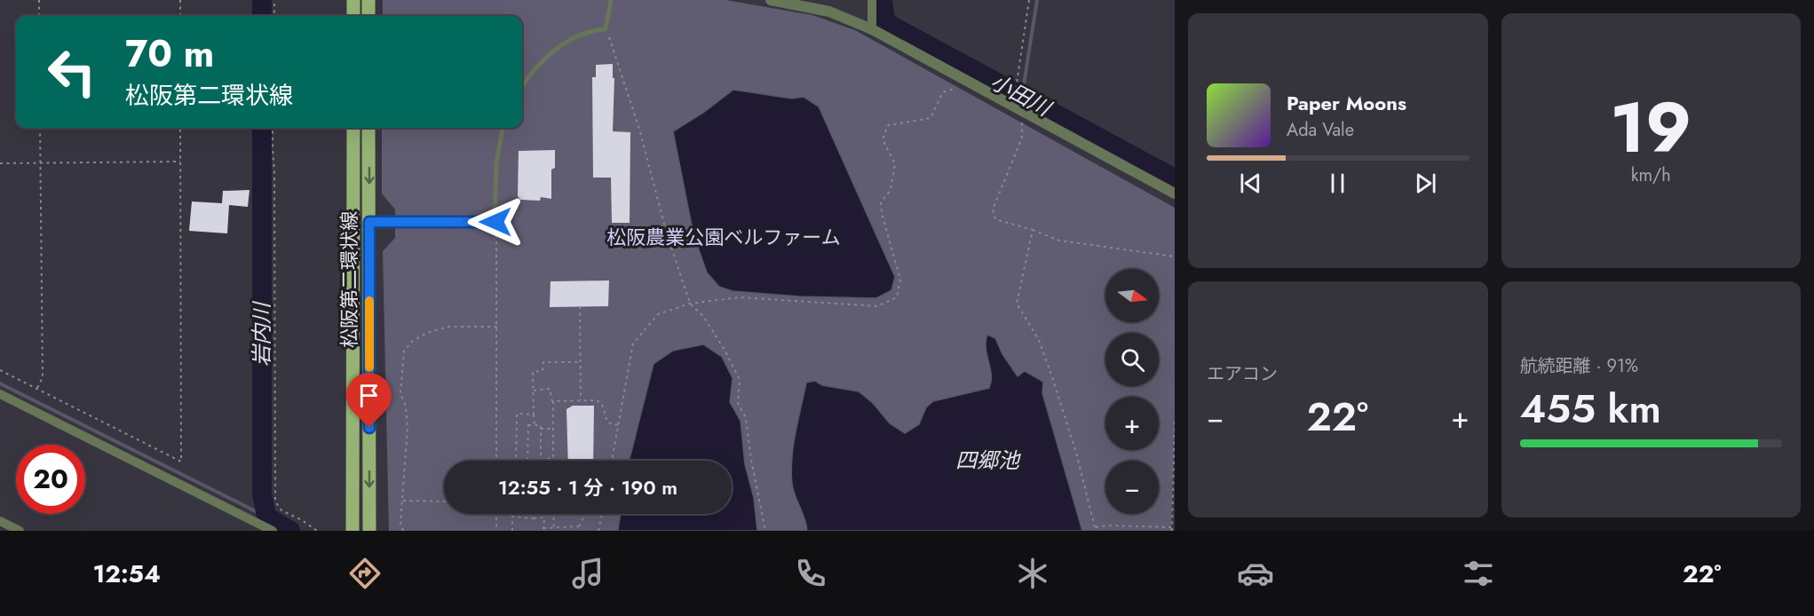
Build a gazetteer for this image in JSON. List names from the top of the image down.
{
  "streets": {
    "main road": ["松阪第二環状線"]
  },
  "water": ["小田川", "岩内川", "四郷池"],
  "parks": ["松阪農業公園ベルファーム"],
  "north": "right",
  "page": {
    "tile": [
      ["19", "km/h"],
      "エアコン",
      ["航続距離 · 91%", "455 km"]
    ],
    "turn": ["70 m", "松阪第二環状線"],
    "song": ["Paper Moons", "Ada Vale"],
    "map_buttons": ["+", "−"],
    "heat": ["−", "22°", "+"],
    "limit": "20",
    "trip": "12:55 · 1 分 · 190 m",
    "tabs": ["12:54", "22°"]
  }
}
